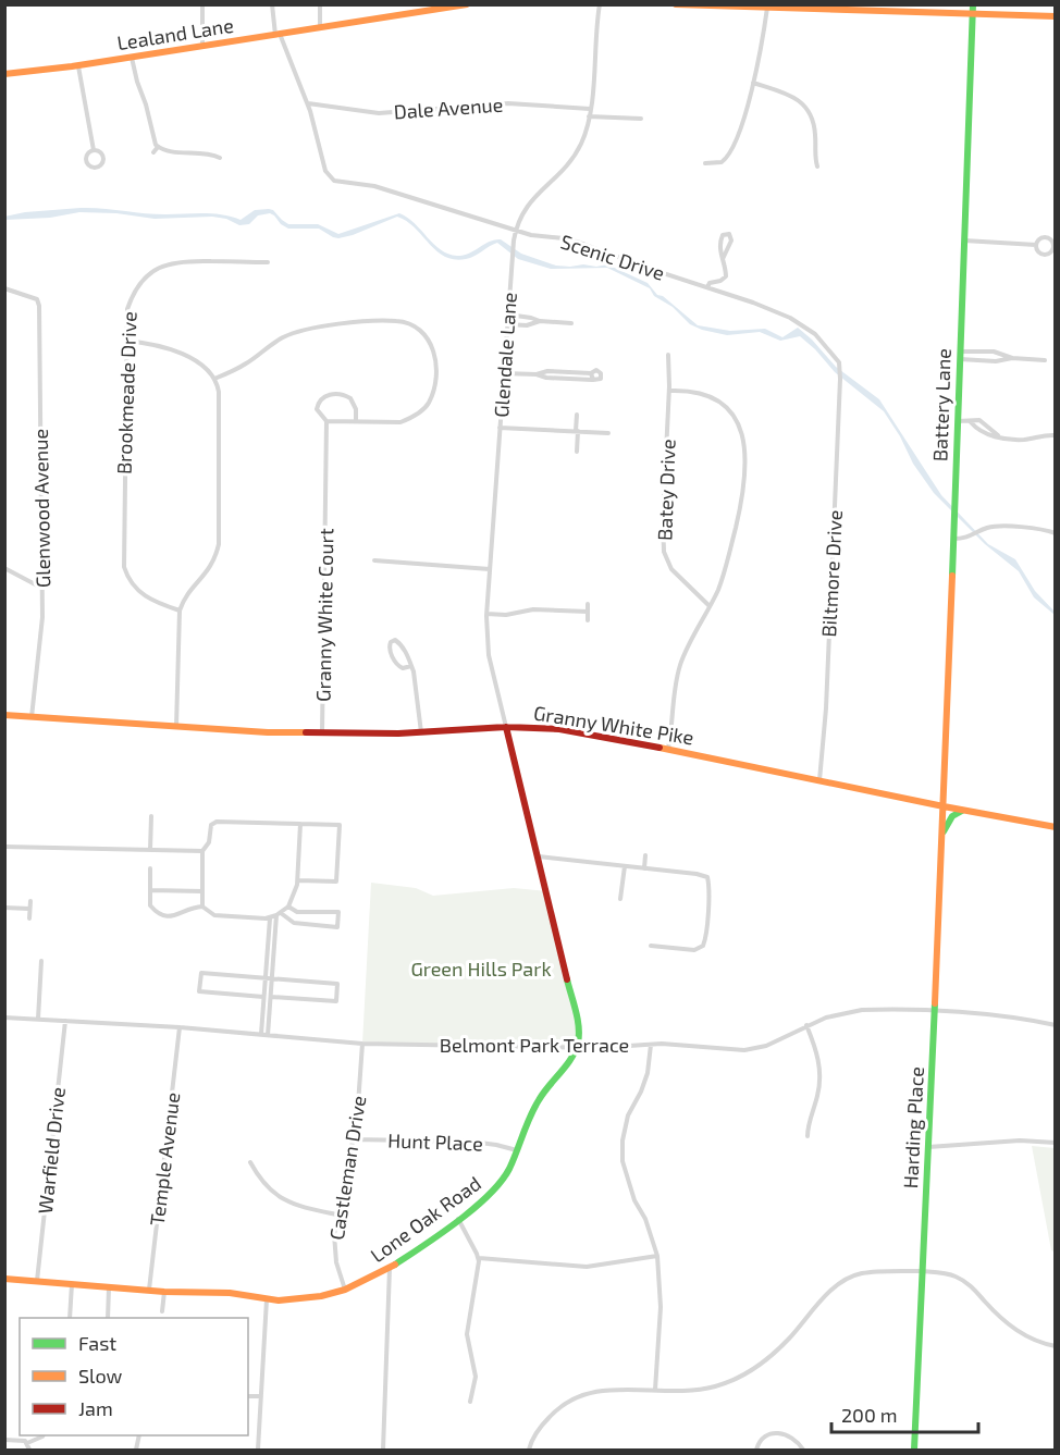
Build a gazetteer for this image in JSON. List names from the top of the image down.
{
  "streets": {
    "main road": [
      "Lealand Lane",
      "Battery Lane",
      "Granny White Pike",
      "Harding Place",
      "Lone Oak Road"
    ],
    "street": [
      "Dale Avenue",
      "Scenic Drive",
      "Glendale Lane",
      "Brookmeade Drive",
      "Batey Drive",
      "Glenwood Avenue",
      "Biltmore Drive",
      "Granny White Court",
      "Belmont Park Terrace",
      "Hunt Place",
      "Warfield Drive",
      "Temple Avenue",
      "Castleman Drive"
    ]
  },
  "crossings": [
    ["Dale Avenue", "Scenic Drive"],
    ["Dale Avenue", "Glendale Lane"],
    ["Scenic Drive", "Glendale Lane"],
    ["Scenic Drive", "Biltmore Drive"],
    ["Glendale Lane", "Granny White Pike"],
    ["Battery Lane", "Granny White Pike"],
    ["Battery Lane", "Harding Place"],
    ["Glenwood Avenue", "Granny White Pike"],
    ["Biltmore Drive", "Granny White Pike"],
    ["Granny White Court", "Granny White Pike"],
    ["Granny White Pike", "Harding Place"],
    ["Belmont Park Terrace", "Harding Place"],
    ["Belmont Park Terrace", "Warfield Drive"],
    ["Belmont Park Terrace", "Temple Avenue"],
    ["Belmont Park Terrace", "Castleman Drive"],
    ["Belmont Park Terrace", "Lone Oak Road"],
    ["Hunt Place", "Castleman Drive"],
    ["Hunt Place", "Lone Oak Road"],
    ["Warfield Drive", "Lone Oak Road"],
    ["Temple Avenue", "Lone Oak Road"],
    ["Castleman Drive", "Lone Oak Road"]
  ],
  "parks": ["Green Hills Park"],
  "legend": ["Fast", "Slow", "Jam"],
  "scale_bar": "200 m"
}
